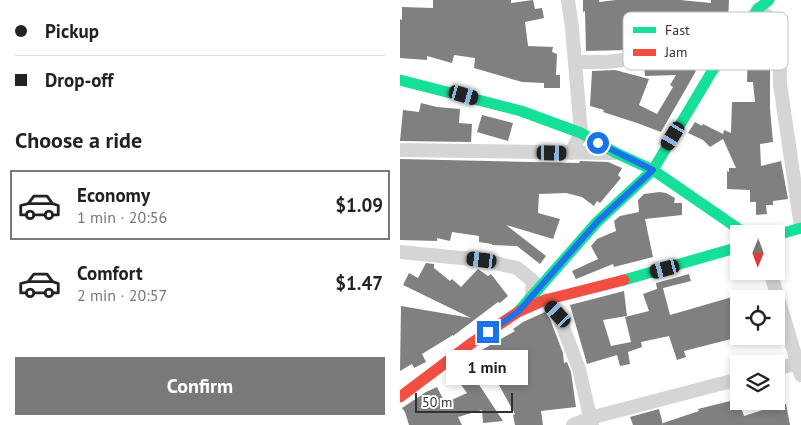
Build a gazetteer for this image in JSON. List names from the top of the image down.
{
  "legend": ["Fast", "Jam"],
  "scale_bar": "50 m",
  "north": "bottom",
  "page": {
    "banner": ["Pickup", "Drop-off"],
    "heading": "Choose a ride",
    "list": [
      {
        "name": "Economy",
        "note": "1 min · 20:56",
        "value": "$1.09"
      },
      {
        "name": "Comfort",
        "note": "2 min · 20:57",
        "value": "$1.47"
      }
    ],
    "buttons": "Confirm",
    "bubble": "1 min",
    "scale": "50 m"
  }
}
